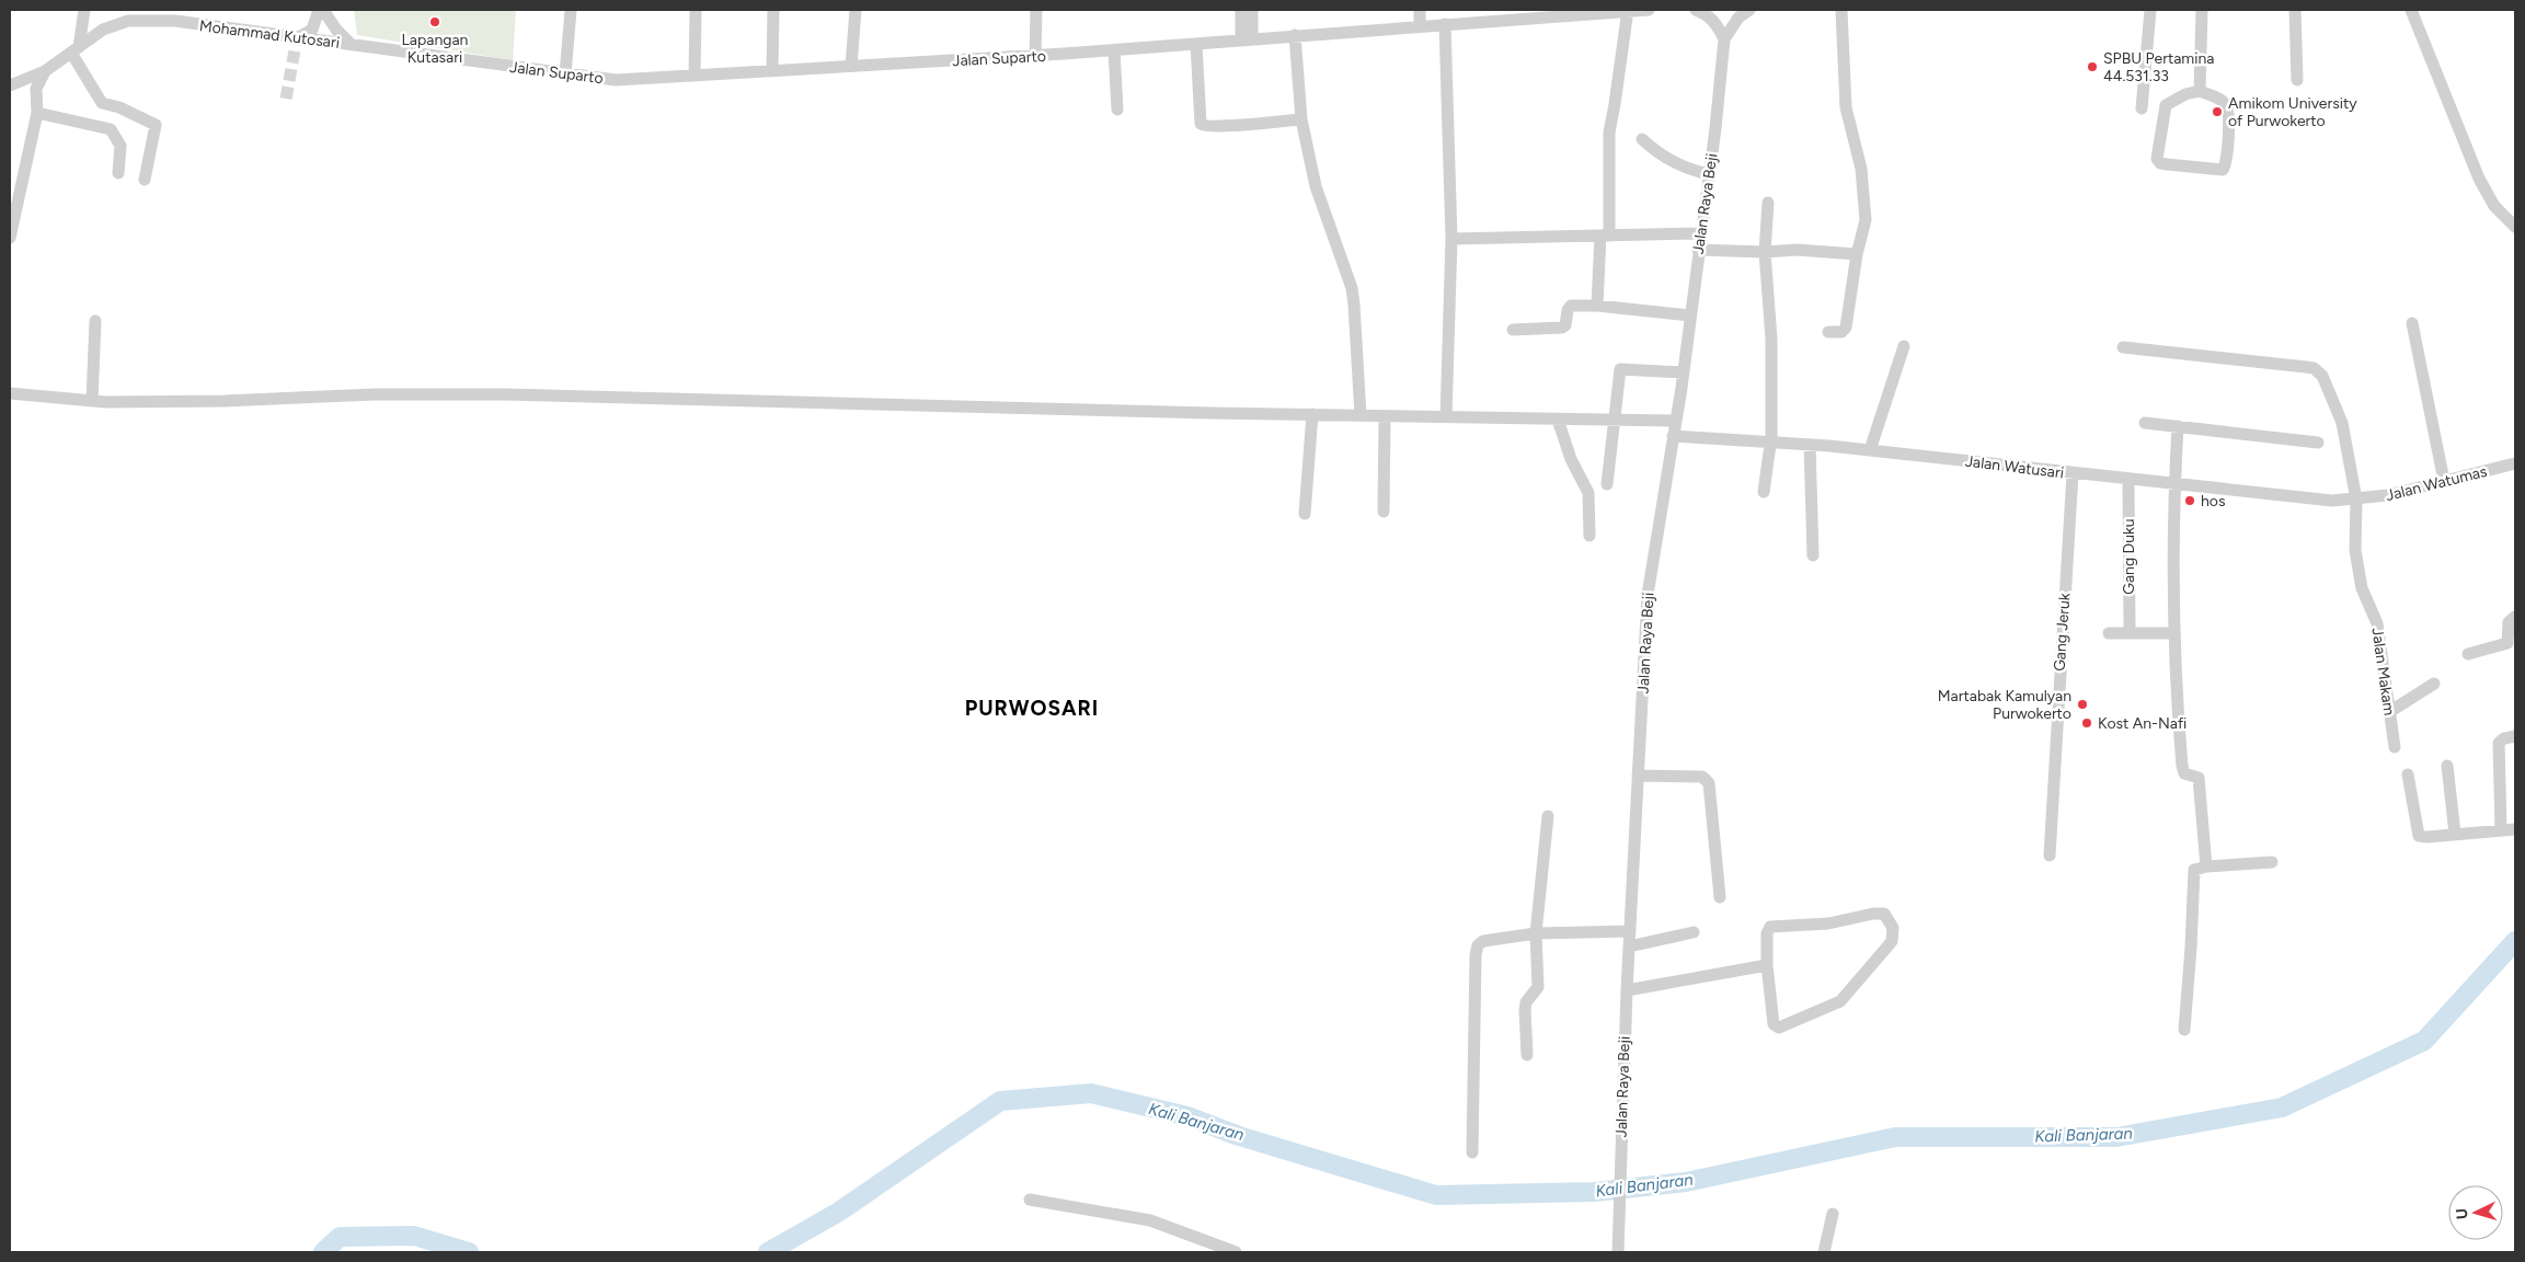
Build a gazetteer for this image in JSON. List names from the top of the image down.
{
  "streets": {
    "street": [
      "Mohammad Kutosari",
      "Jalan Suparto",
      "Jalan Raya Beji",
      "Jalan Watusari",
      "Jalan Watumas",
      "Gang Duku",
      "Gang Jeruk",
      "Jalan Makam"
    ]
  },
  "crossings": [
    ["Mohammad Kutosari", "Jalan Suparto"],
    ["Jalan Raya Beji", "Jalan Watusari"],
    ["Jalan Watusari", "Jalan Watumas"],
    ["Jalan Watusari", "Gang Duku"],
    ["Jalan Watusari", "Gang Jeruk"],
    ["Jalan Watusari", "Jalan Makam"],
    ["Jalan Watumas", "Jalan Makam"]
  ],
  "districts": ["PURWOSARI"],
  "water": ["Kali Banjaran"],
  "places": [
    "Lapangan Kutasari",
    "SPBU Pertamina 44.531.33",
    "Amikom University of Purwokerto",
    "hos",
    "Martabak Kamulyan Purwokerto",
    "Kost An-Nafi"
  ],
  "north": "left"
}
